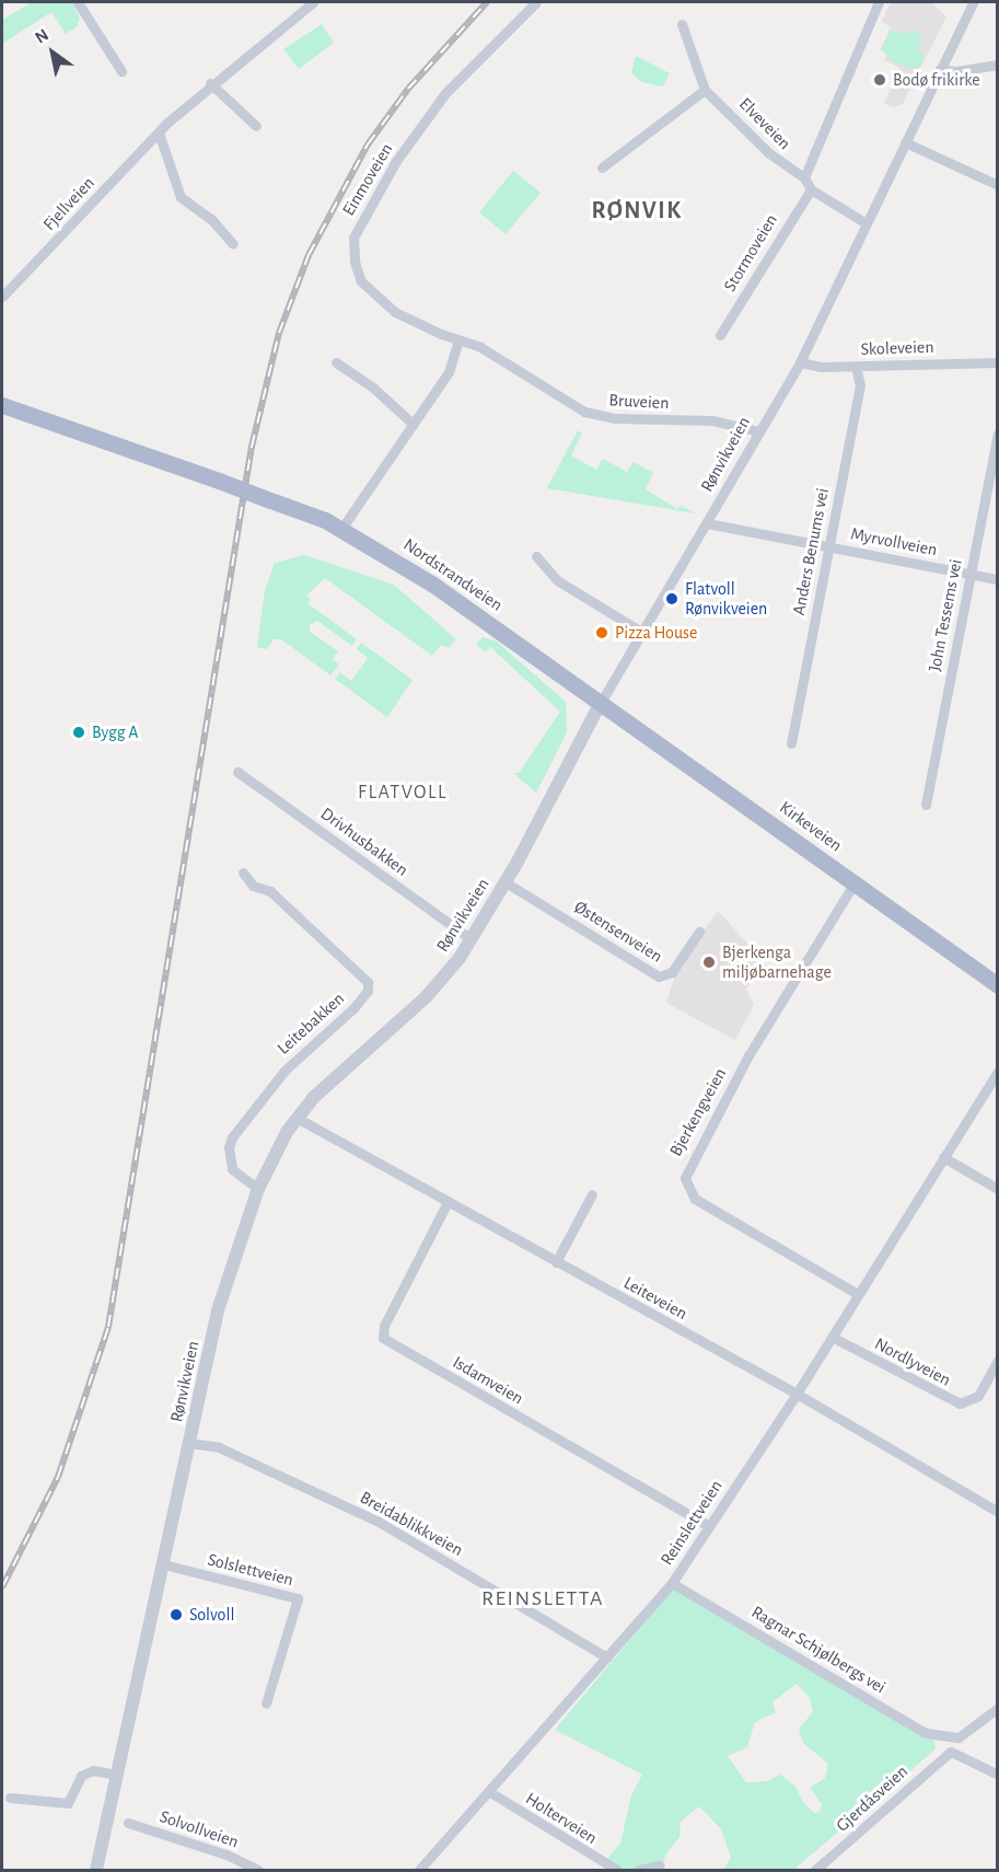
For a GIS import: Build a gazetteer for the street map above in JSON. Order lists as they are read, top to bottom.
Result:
{
  "streets": {
    "main road": ["Nordstrandveien", "Kirkeveien"],
    "street": [
      "Elveveien",
      "Einmoveien",
      "Fjellveien",
      "Stormoveien",
      "Skoleveien",
      "Bruveien",
      "Rønvikveien",
      "Myrvollveien",
      "Anders Benums vei",
      "John Tessems vei",
      "Drivhusbakken",
      "Østensenveien",
      "Leitebakken",
      "Bjerkengveien",
      "Leiteveien",
      "Nordlyveien",
      "Isdamveien",
      "Reinslettveien",
      "Breidablikkveien",
      "Solslettveien",
      "Ragnar Schjølbergs vei",
      "Gjerdåsveien",
      "Holterveien",
      "Solvollveien"
    ]
  },
  "crossings": [
    ["Einmoveien", "Bruveien"],
    ["Skoleveien", "Rønvikveien"],
    ["Skoleveien", "Anders Benums vei"],
    ["Bruveien", "Rønvikveien"],
    ["Rønvikveien", "Myrvollveien"],
    ["Rønvikveien", "Nordstrandveien"],
    ["Rønvikveien", "Kirkeveien"],
    ["Rønvikveien", "Drivhusbakken"],
    ["Rønvikveien", "Østensenveien"],
    ["Rønvikveien", "Leitebakken"],
    ["Rønvikveien", "Leiteveien"],
    ["Rønvikveien", "Breidablikkveien"],
    ["Rønvikveien", "Solslettveien"],
    ["Myrvollveien", "Anders Benums vei"],
    ["Myrvollveien", "John Tessems vei"],
    ["Nordstrandveien", "Kirkeveien"],
    ["Kirkeveien", "Bjerkengveien"],
    ["Bjerkengveien", "Reinslettveien"],
    ["Leiteveien", "Isdamveien"],
    ["Leiteveien", "Reinslettveien"],
    ["Nordlyveien", "Reinslettveien"],
    ["Isdamveien", "Reinslettveien"],
    ["Reinslettveien", "Breidablikkveien"],
    ["Reinslettveien", "Ragnar Schjølbergs vei"],
    ["Reinslettveien", "Holterveien"]
  ],
  "districts": ["RØNVIK", "FLATVOLL", "REINSLETTA"],
  "places": [
    "Bodø frikirke",
    "Flatvoll Rønvikveien",
    "Pizza House",
    "Bygg A",
    "Bjerkenga miljøbarnehage",
    "Solvoll"
  ],
  "north": "top left"
}
